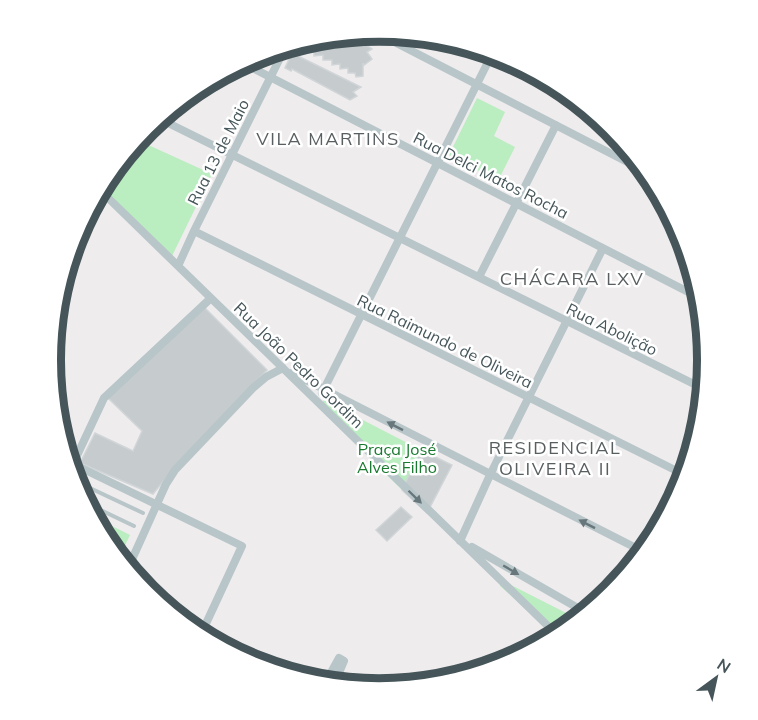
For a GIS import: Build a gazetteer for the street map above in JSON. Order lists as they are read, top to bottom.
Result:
{
  "streets": {
    "street": [
      "Rua 13 de Maio",
      "Rua Delci Matos Rocha",
      "Rua Abolição",
      "Rua Raimundo de Oliveira",
      "Rua João Pedro Gordim"
    ]
  },
  "crossings": [
    ["Rua 13 de Maio", "Rua Delci Matos Rocha"],
    ["Rua 13 de Maio", "Rua Abolição"],
    ["Rua 13 de Maio", "Rua Raimundo de Oliveira"],
    ["Rua 13 de Maio", "Rua João Pedro Gordim"]
  ],
  "districts": ["VILA MARTINS", "CHÁCARA LXV", "RESIDENCIAL OLIVEIRA II"],
  "parks": ["Praça José Alves Filho"],
  "north": "top right"
}
